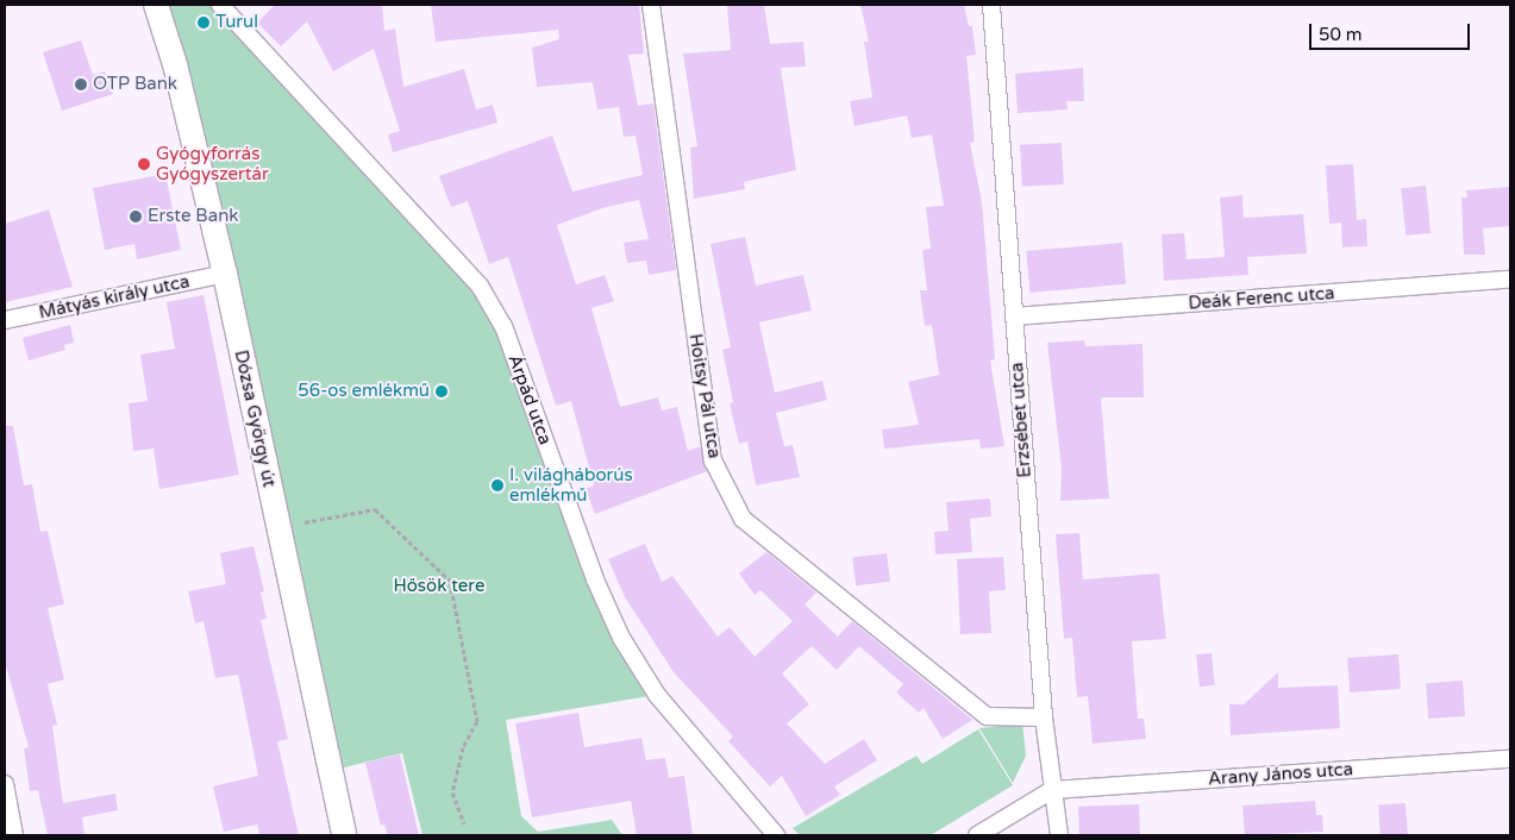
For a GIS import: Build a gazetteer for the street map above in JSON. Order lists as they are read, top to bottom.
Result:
{
  "streets": {
    "main road": ["Dózsa György út"],
    "street": [
      "Mátyás király utca",
      "Deák Ferenc utca",
      "Hoitsy Pál utca",
      "Árpád utca",
      "Erzsébet utca",
      "Arany János utca"
    ]
  },
  "crossings": [
    ["Mátyás király utca", "Dózsa György út"],
    ["Deák Ferenc utca", "Erzsébet utca"],
    ["Hoitsy Pál utca", "Erzsébet utca"],
    ["Erzsébet utca", "Arany János utca"]
  ],
  "parks": ["Hősök tere"],
  "places": [
    "Turul",
    "OTP Bank",
    "Gyógyforrás Gyógyszertár",
    "Erste Bank",
    "56-os emlékmű",
    "I. világháborús emlékmű"
  ],
  "scale_bar": "50 m"
}
